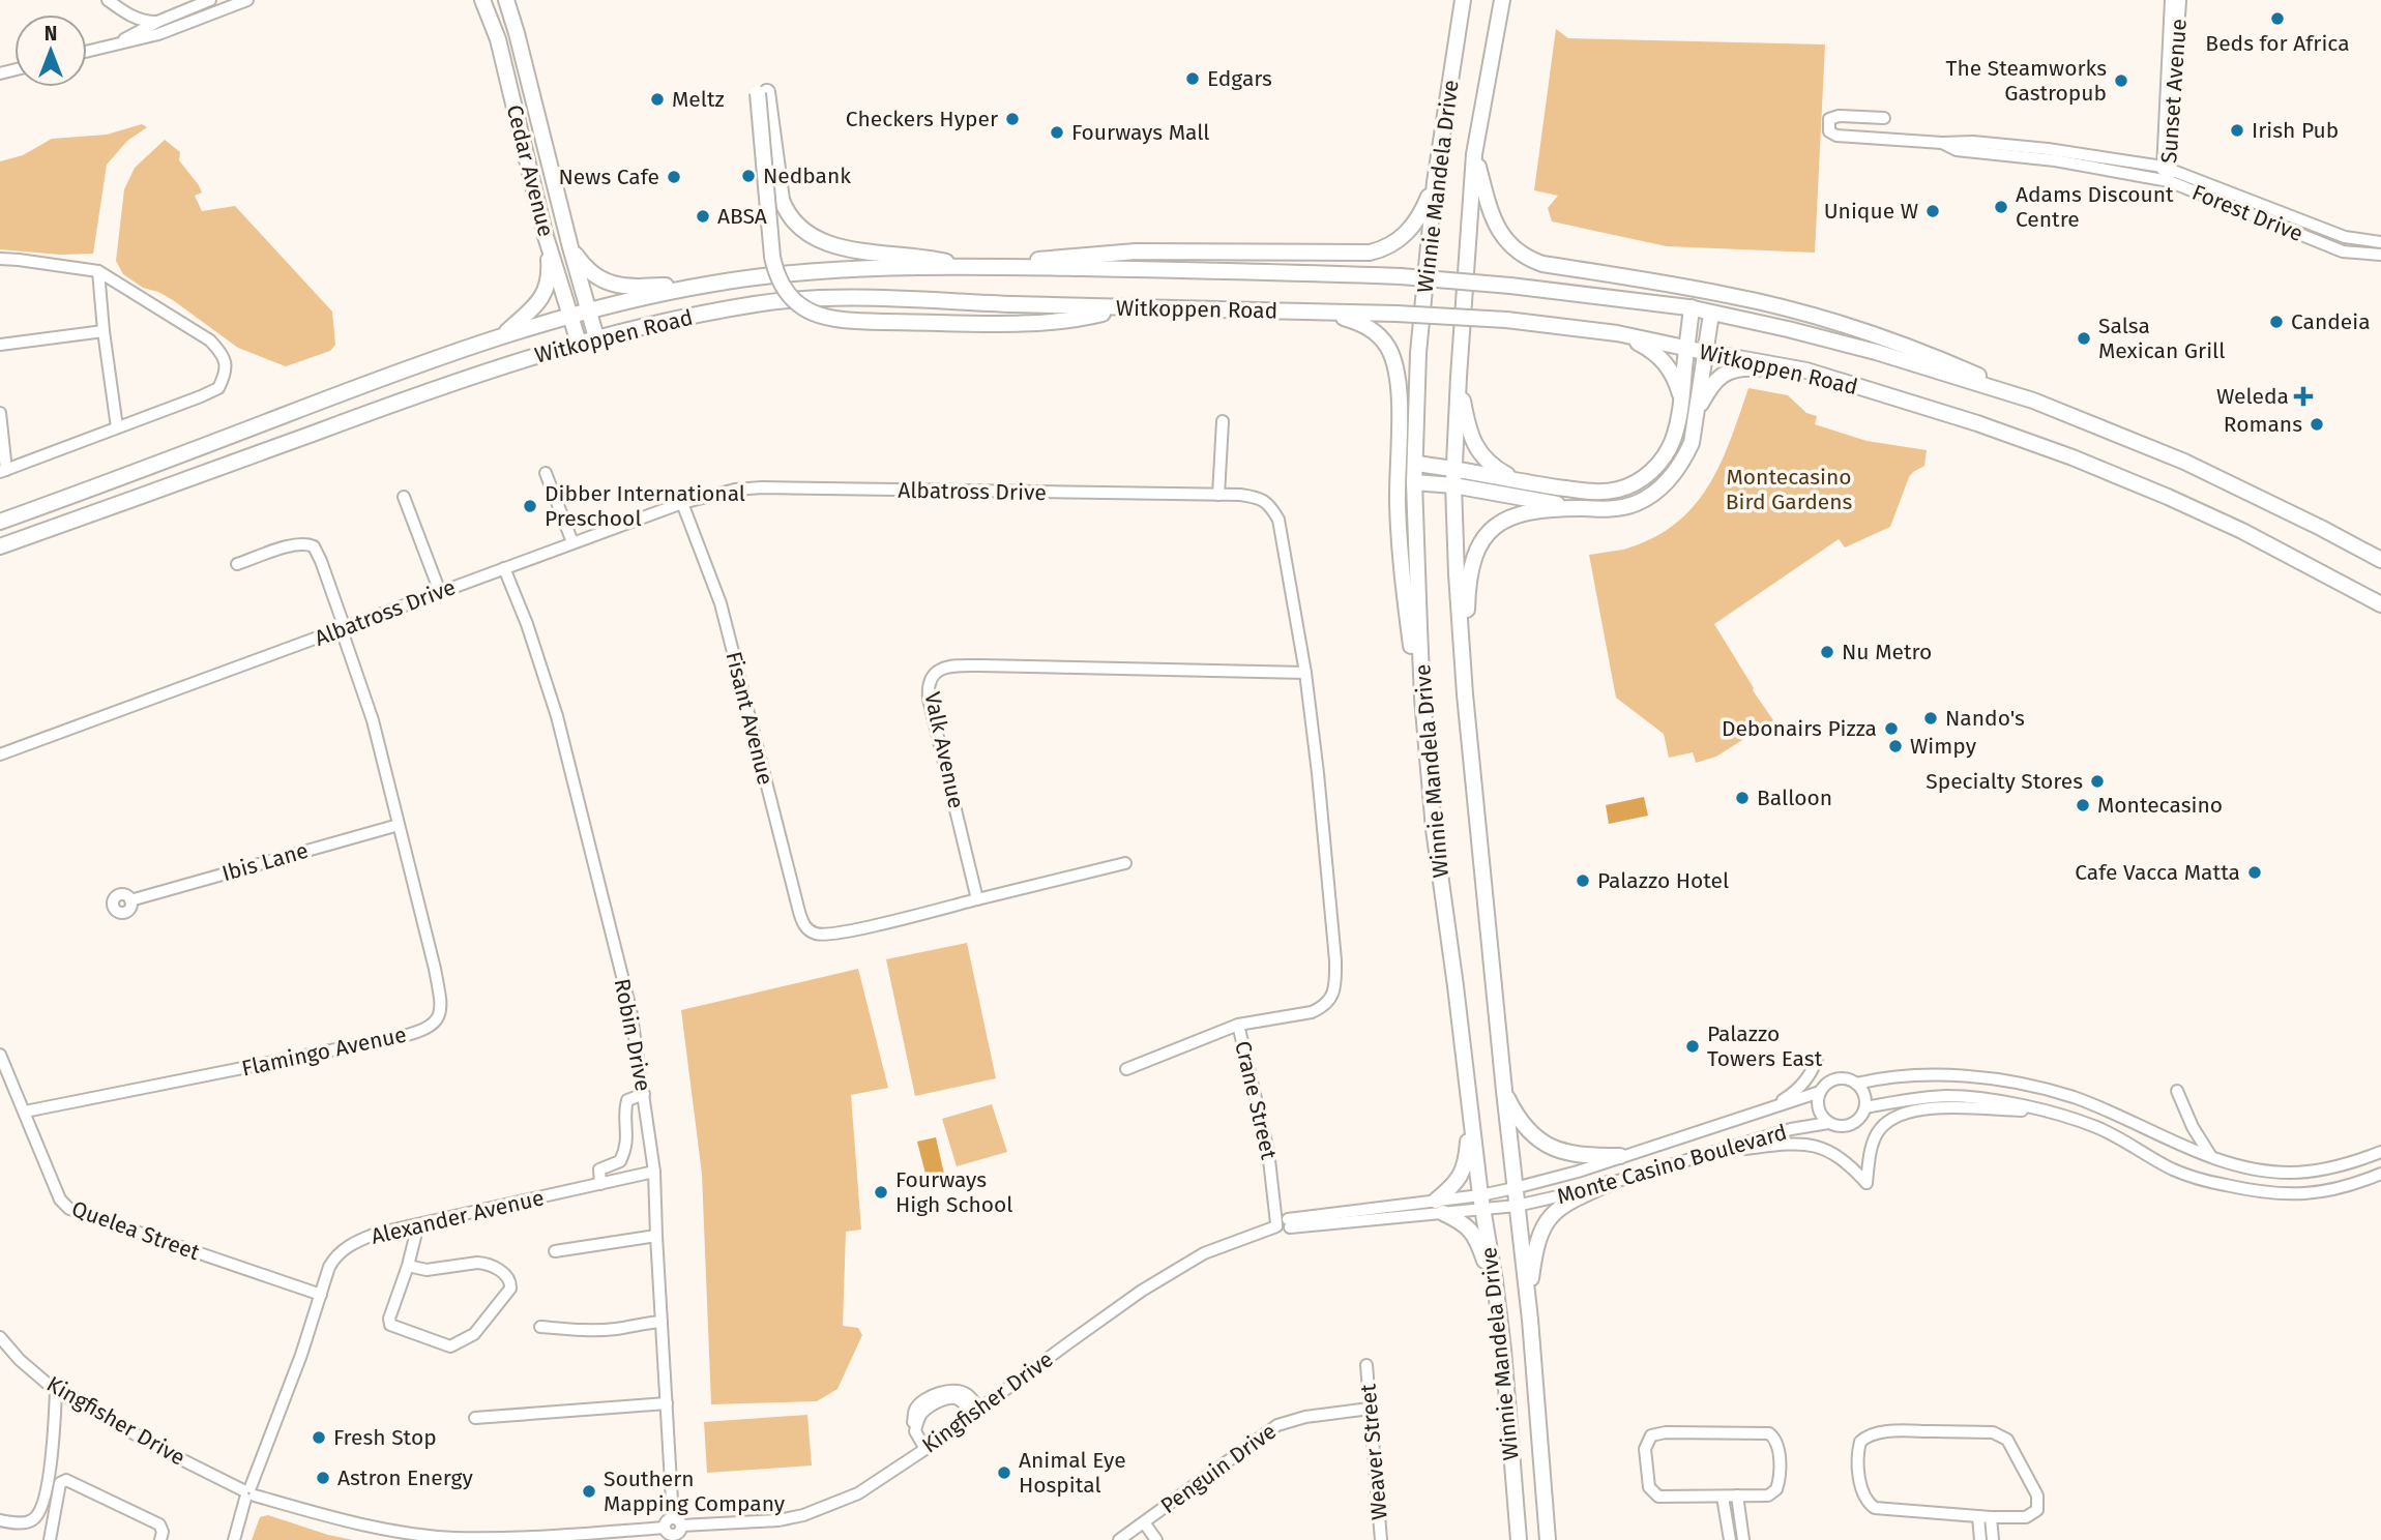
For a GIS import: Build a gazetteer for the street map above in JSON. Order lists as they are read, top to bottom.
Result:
{
  "streets": {
    "main road": ["Cedar Avenue", "Winnie Mandela Drive", "Witkoppen Road"],
    "street": [
      "Sunset Avenue",
      "Forest Drive",
      "Albatross Drive",
      "Fisant Avenue",
      "Valk Avenue",
      "Ibis Lane",
      "Robin Drive",
      "Flamingo Avenue",
      "Crane Street",
      "Monte Casino Boulevard",
      "Alexander Avenue",
      "Quelea Street",
      "Kingfisher Drive",
      "Weaver Street",
      "Penguin Drive"
    ]
  },
  "crossings": [
    ["Sunset Avenue", "Forest Drive"],
    ["Cedar Avenue", "Witkoppen Road"],
    ["Winnie Mandela Drive", "Monte Casino Boulevard"],
    ["Winnie Mandela Drive", "Kingfisher Drive"],
    ["Albatross Drive", "Fisant Avenue"],
    ["Albatross Drive", "Valk Avenue"],
    ["Albatross Drive", "Robin Drive"],
    ["Albatross Drive", "Flamingo Avenue"],
    ["Albatross Drive", "Crane Street"],
    ["Fisant Avenue", "Valk Avenue"],
    ["Ibis Lane", "Flamingo Avenue"],
    ["Robin Drive", "Alexander Avenue"],
    ["Robin Drive", "Kingfisher Drive"],
    ["Flamingo Avenue", "Quelea Street"],
    ["Crane Street", "Kingfisher Drive"],
    ["Monte Casino Boulevard", "Kingfisher Drive"],
    ["Alexander Avenue", "Quelea Street"],
    ["Alexander Avenue", "Kingfisher Drive"],
    ["Weaver Street", "Penguin Drive"]
  ],
  "parks": ["Montecasino Bird Gardens"],
  "places": {
    "other": [
      "Beds for Africa",
      "Edgars",
      "The Steamworks Gastropub",
      "Meltz",
      "Checkers Hyper",
      "Irish Pub",
      "Fourways Mall",
      "Nedbank",
      "News Cafe",
      "Adams Discount Centre",
      "Unique W",
      "ABSA",
      "Candeia",
      "Salsa Mexican Grill",
      "Romans",
      "Dibber International Preschool",
      "Nu Metro",
      "Nando's",
      "Debonairs Pizza",
      "Wimpy",
      "Specialty Stores",
      "Balloon",
      "Montecasino",
      "Cafe Vacca Matta",
      "Palazzo Hotel",
      "Palazzo Towers East",
      "Fourways High School",
      "Fresh Stop",
      "Animal Eye Hospital",
      "Astron Energy",
      "Southern Mapping Company"
    ],
    "health": ["Weleda"]
  },
  "north": "top"
}
